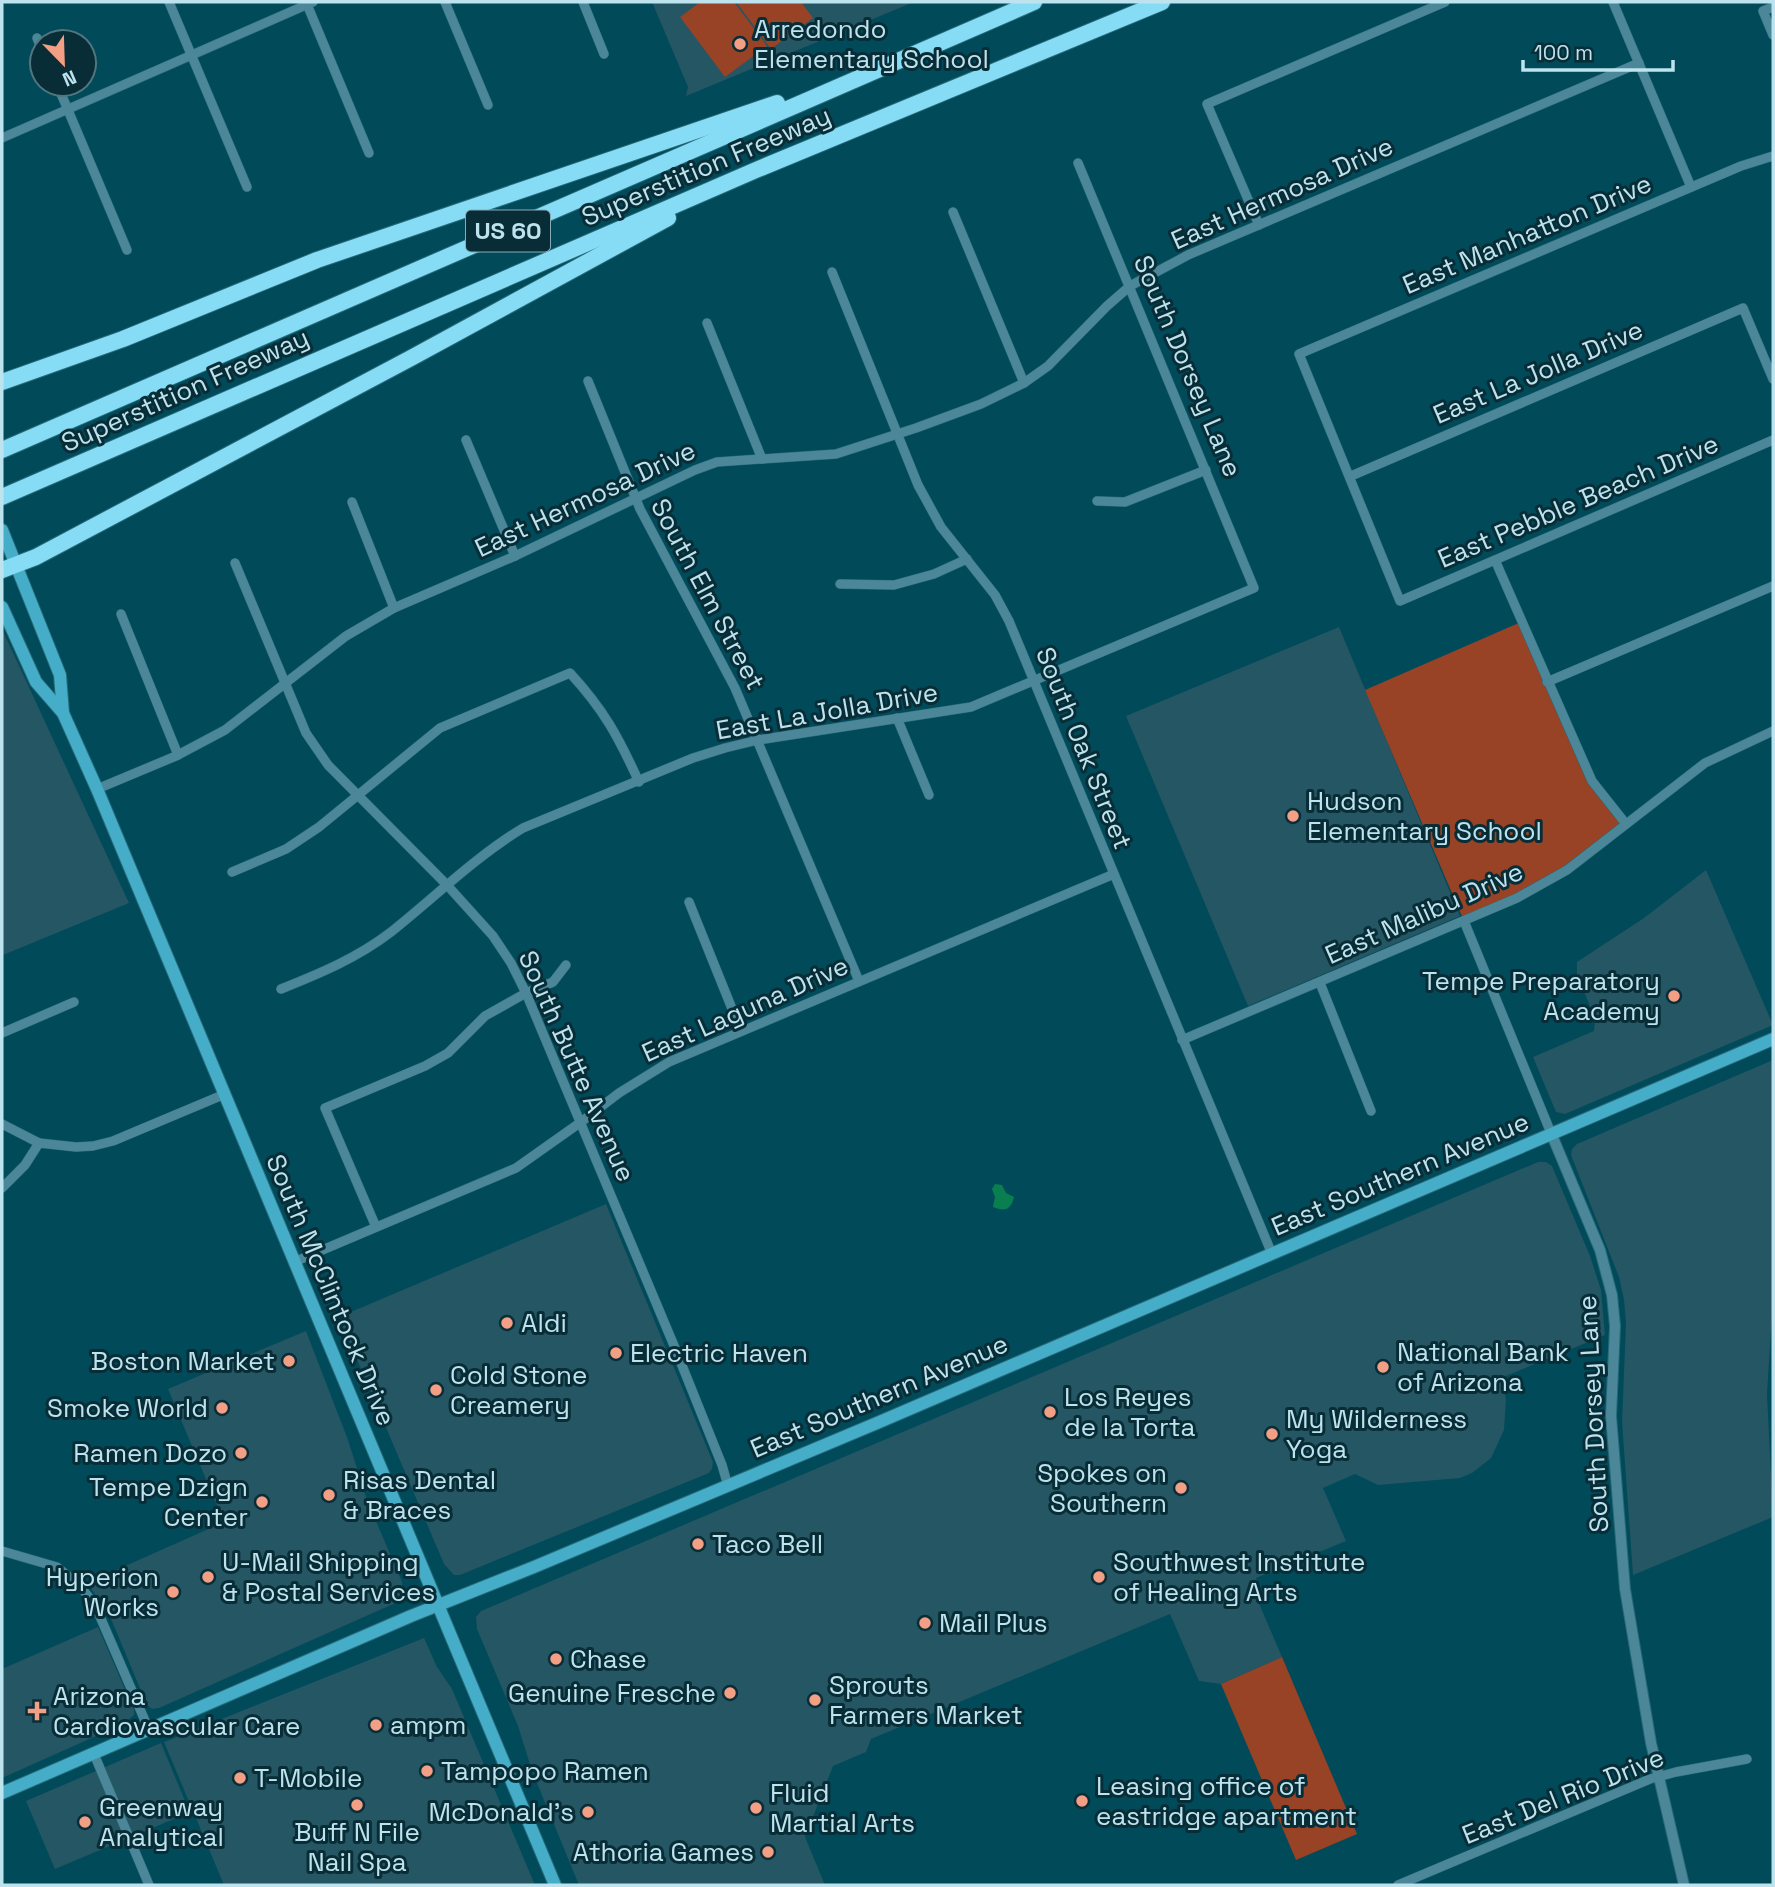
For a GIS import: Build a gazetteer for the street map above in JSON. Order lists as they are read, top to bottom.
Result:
{
  "streets": {
    "highway": ["Superstition Freeway", "US 60"],
    "main road": ["East Southern Avenue", "South McClintock Drive"],
    "street": [
      "East Hermosa Drive",
      "East Manhatton Drive",
      "South Dorsey Lane",
      "East La Jolla Drive",
      "East Pebble Beach Drive",
      "South Elm Street",
      "South Oak Street",
      "East Malibu Drive",
      "East Laguna Drive",
      "South Butte Avenue",
      "East Del Rio Drive"
    ]
  },
  "crossings": [
    ["East Hermosa Drive", "South Dorsey Lane"],
    ["East Hermosa Drive", "South Elm Street"],
    ["East Hermosa Drive", "South Oak Street"],
    ["East Hermosa Drive", "South Butte Avenue"],
    ["East Hermosa Drive", "South McClintock Drive"],
    ["East Manhatton Drive", "East La Jolla Drive"],
    ["East Manhatton Drive", "East Pebble Beach Drive"],
    ["South Dorsey Lane", "East La Jolla Drive"],
    ["South Dorsey Lane", "East Malibu Drive"],
    ["South Dorsey Lane", "East Southern Avenue"],
    ["South Dorsey Lane", "East Del Rio Drive"],
    ["East La Jolla Drive", "East Pebble Beach Drive"],
    ["East La Jolla Drive", "South Elm Street"],
    ["East La Jolla Drive", "South Oak Street"],
    ["East La Jolla Drive", "South Butte Avenue"],
    ["South Elm Street", "East Laguna Drive"],
    ["South Oak Street", "East Malibu Drive"],
    ["South Oak Street", "East Laguna Drive"],
    ["South Oak Street", "East Southern Avenue"],
    ["East Laguna Drive", "South Butte Avenue"],
    ["East Laguna Drive", "South McClintock Drive"],
    ["South Butte Avenue", "East Southern Avenue"],
    ["East Southern Avenue", "South McClintock Drive"]
  ],
  "places": {
    "other": [
      "Arredondo Elementary School",
      "Hudson Elementary School",
      "Tempe Preparatory Academy",
      "Aldi",
      "Electric Haven",
      "Boston Market",
      "National Bank of Arizona",
      "Cold Stone Creamery",
      "Smoke World",
      "Los Reyes de la Torta",
      "My Wilderness Yoga",
      "Ramen Dozo",
      "Spokes on Southern",
      "Risas Dental & Braces",
      "Tempe Dzign Center",
      "Taco Bell",
      "U-Mail Shipping & Postal Services",
      "Southwest Institute of Healing Arts",
      "Hyperion Works",
      "Mail Plus",
      "Chase",
      "Genuine Fresche",
      "Sprouts Farmers Market",
      "ampm",
      "Tampopo Ramen",
      "T-Mobile",
      "Leasing office of eastridge apartment",
      "Buff N File Nail Spa",
      "Fluid Martial Arts",
      "McDonald's",
      "Greenway Analytical",
      "Athoria Games"
    ],
    "health": ["Arizona Cardiovascular Care"]
  },
  "scale_bar": "100 m",
  "north": "bottom right"
}
